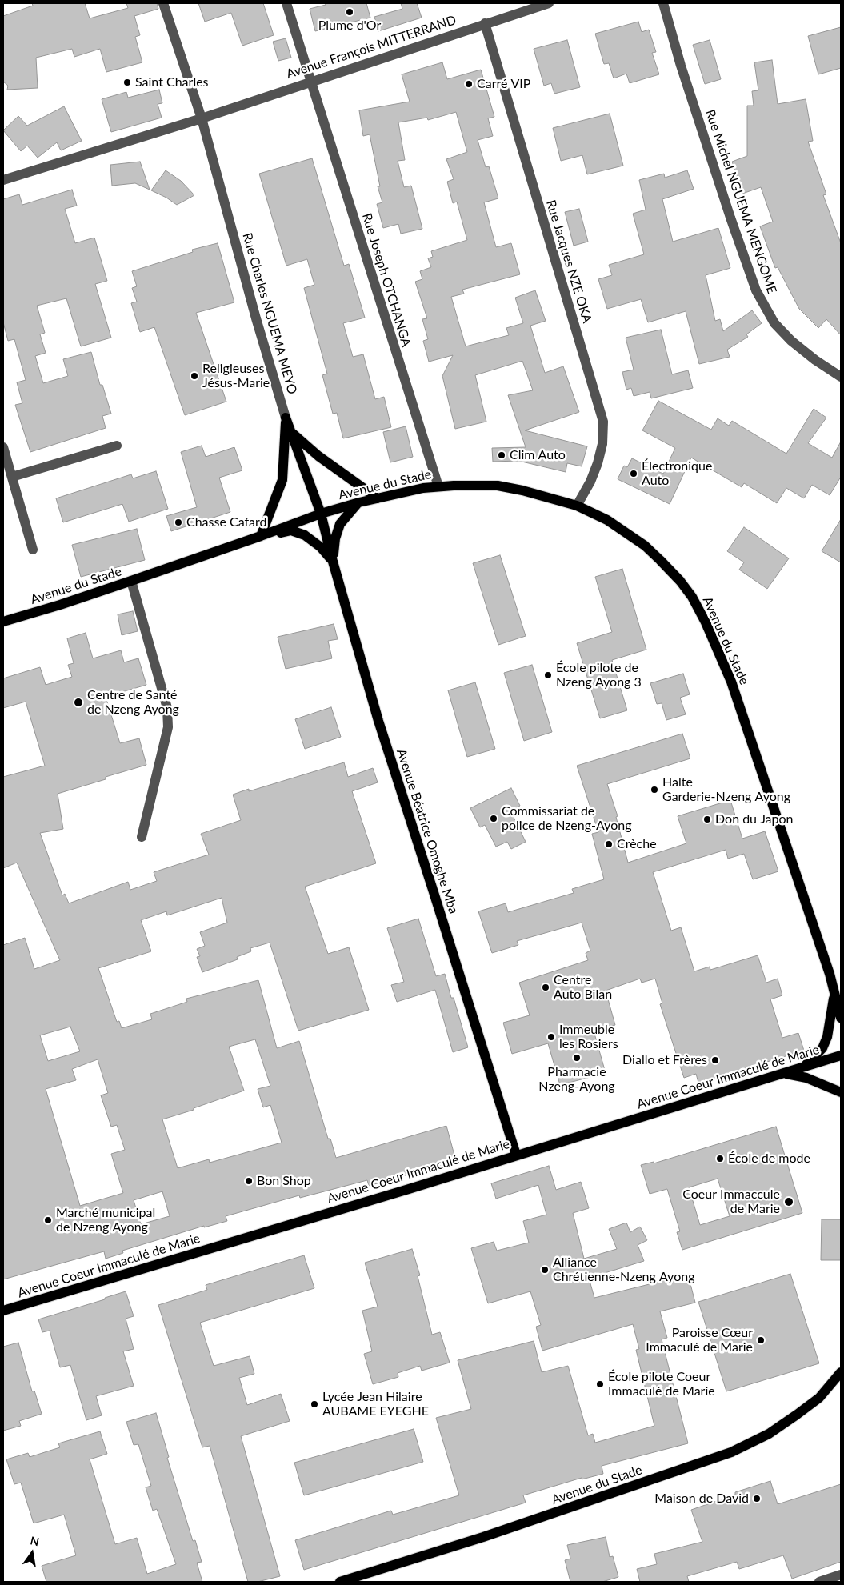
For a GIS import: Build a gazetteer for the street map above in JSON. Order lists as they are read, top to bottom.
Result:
{
  "streets": {
    "main road": [
      "Rue Charles NGUEMA MEYO",
      "Avenue du Stade",
      "Avenue Béatrice Omoghe Mba",
      "Avenue Coeur Immaculé de Marie"
    ],
    "street": [
      "Avenue François MITTERRAND",
      "Rue Michel NGUEMA MENGOME",
      "Rue Jacques NZE OKA",
      "Rue Joseph OTCHANGA"
    ]
  },
  "crossings": [
    ["Avenue François MITTERRAND", "Rue Jacques NZE OKA"],
    ["Avenue François MITTERRAND", "Rue Joseph OTCHANGA"],
    ["Avenue François MITTERRAND", "Rue Charles NGUEMA MEYO"],
    ["Rue Jacques NZE OKA", "Avenue du Stade"],
    ["Rue Joseph OTCHANGA", "Avenue du Stade"],
    ["Rue Charles NGUEMA MEYO", "Avenue du Stade"],
    ["Rue Charles NGUEMA MEYO", "Avenue Béatrice Omoghe Mba"],
    ["Avenue du Stade", "Avenue Béatrice Omoghe Mba"],
    ["Avenue Béatrice Omoghe Mba", "Avenue Coeur Immaculé de Marie"]
  ],
  "places": [
    "Plume d'Or",
    "Saint Charles",
    "Carré VIP",
    "Religieuses Jésus-Marie",
    "Clim Auto",
    "Électronique Auto",
    "Chasse Cafard",
    "École pilote de Nzeng Ayong 3",
    "Centre de Santé de Nzeng Ayong",
    "Halte Garderie-Nzeng Ayong",
    "Commissariat de police de Nzeng-Ayong",
    "Don du Japon",
    "Crèche",
    "Centre Auto Bilan",
    "Immeuble les Rosiers",
    "Pharmacie Nzeng-Ayong",
    "Diallo et Frères",
    "École de mode",
    "Bon Shop",
    "Coeur Immaccule de Marie",
    "Marché municipal de Nzeng Ayong",
    "Alliance Chrétienne-Nzeng Ayong",
    "Paroisse Cœur Immaculé de Marie",
    "École pilote Coeur Immaculé de Marie",
    "Lycée Jean Hilaire AUBAME EYEGHE",
    "Maison de David"
  ],
  "north": "top"
}
